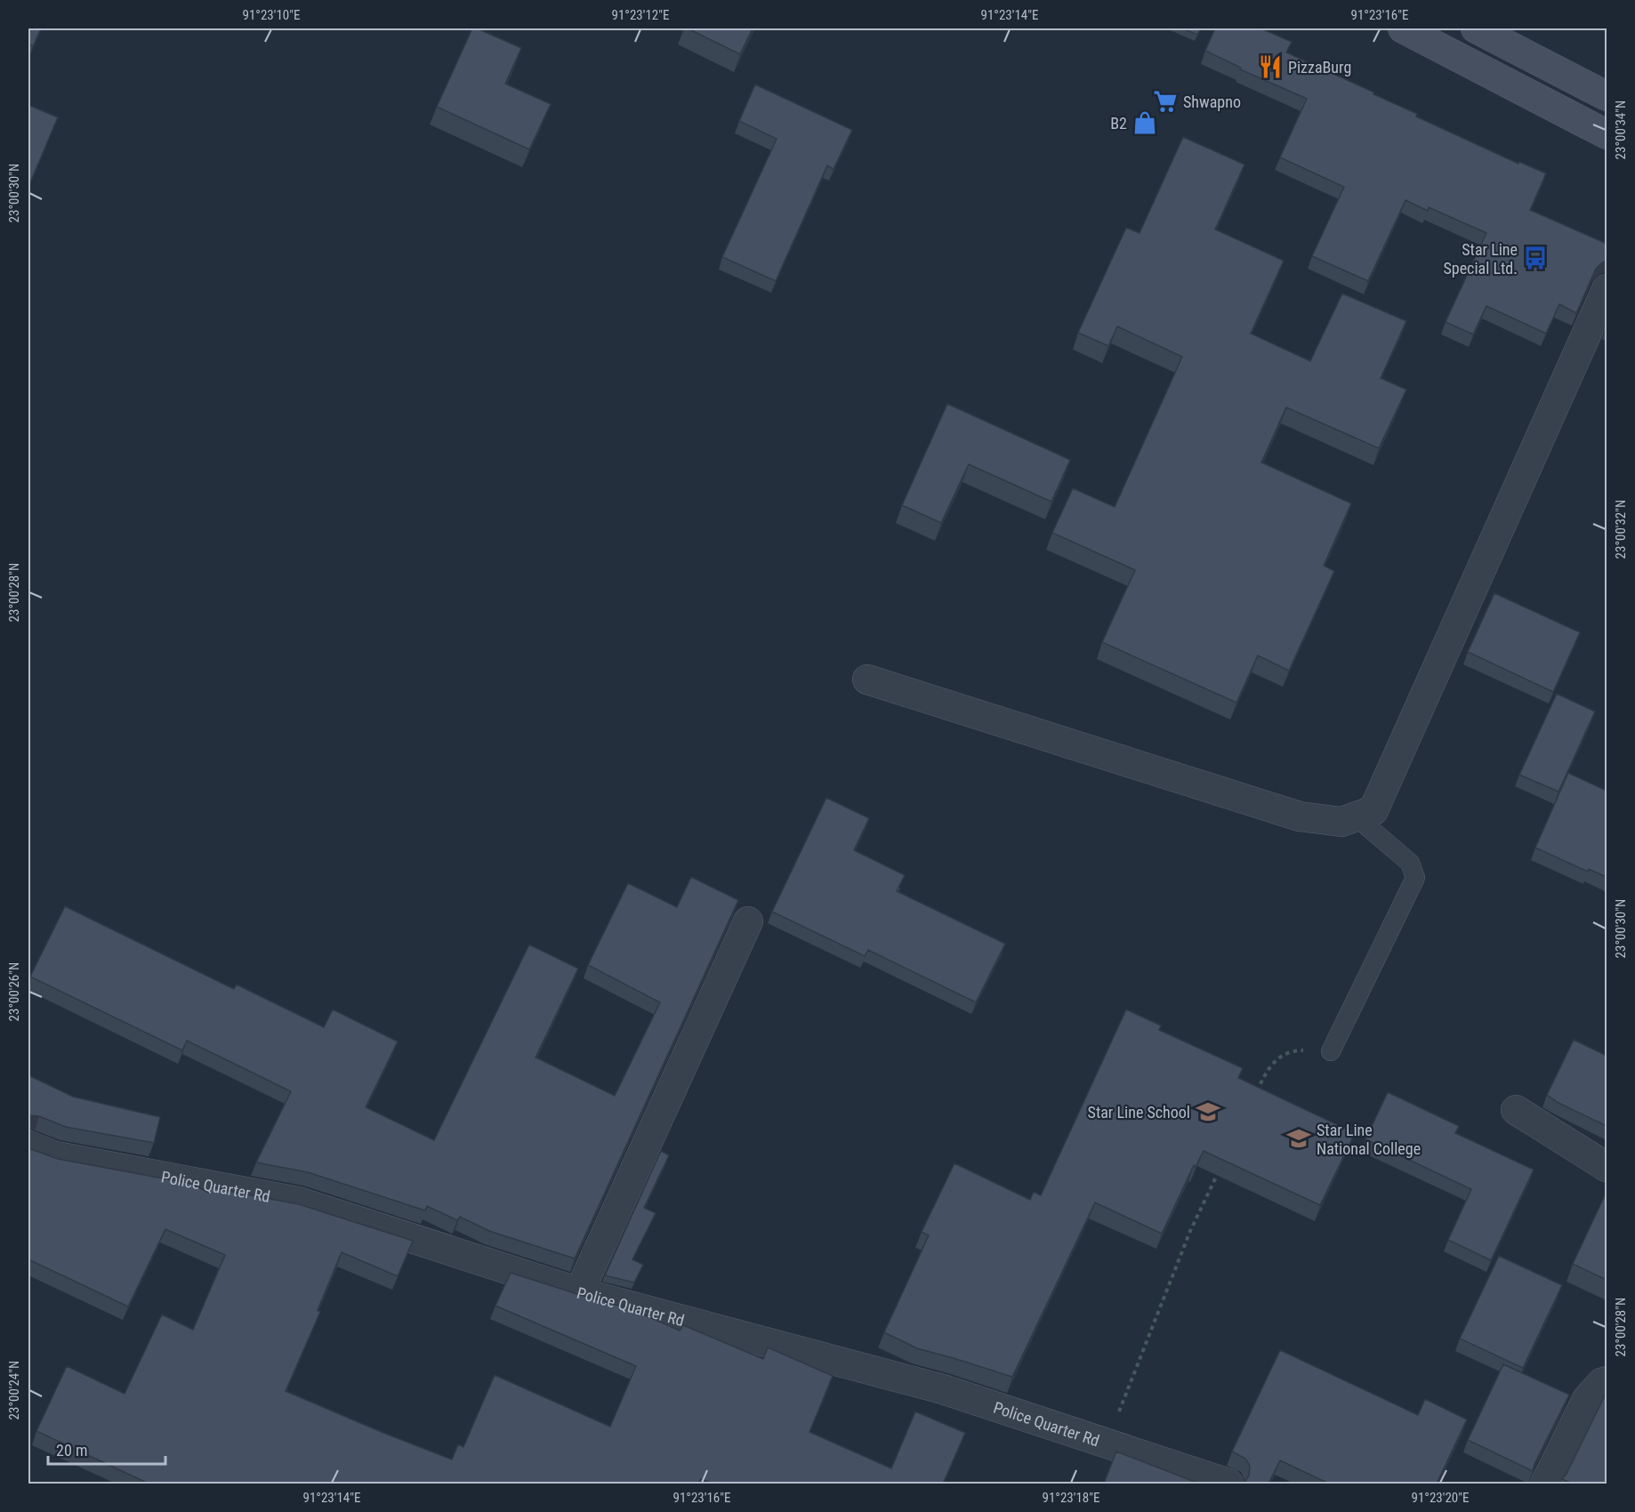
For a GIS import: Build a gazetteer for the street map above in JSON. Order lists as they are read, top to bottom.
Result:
{
  "streets": {
    "street": ["Police Quarter Rd"]
  },
  "places": {
    "restaurant": ["PizzaBurg"],
    "supermarket": ["Shwapno"],
    "shop": ["B2"],
    "bus stop": ["Star Line Special Ltd."],
    "school or university": ["Star Line School", "Star Line National College"]
  },
  "scale_bar": "20 m",
  "coordinates": [
    "91°23'10\"E",
    "91°23'12\"E",
    "91°23'14\"E",
    "91°23'16\"E",
    "23°00'34\"N",
    "23°00'30\"N",
    "23°00'32\"N",
    "23°00'28\"N",
    "23°00'26\"N",
    "23°00'24\"N",
    "91°23'18\"E",
    "91°23'20\"E"
  ]
}
